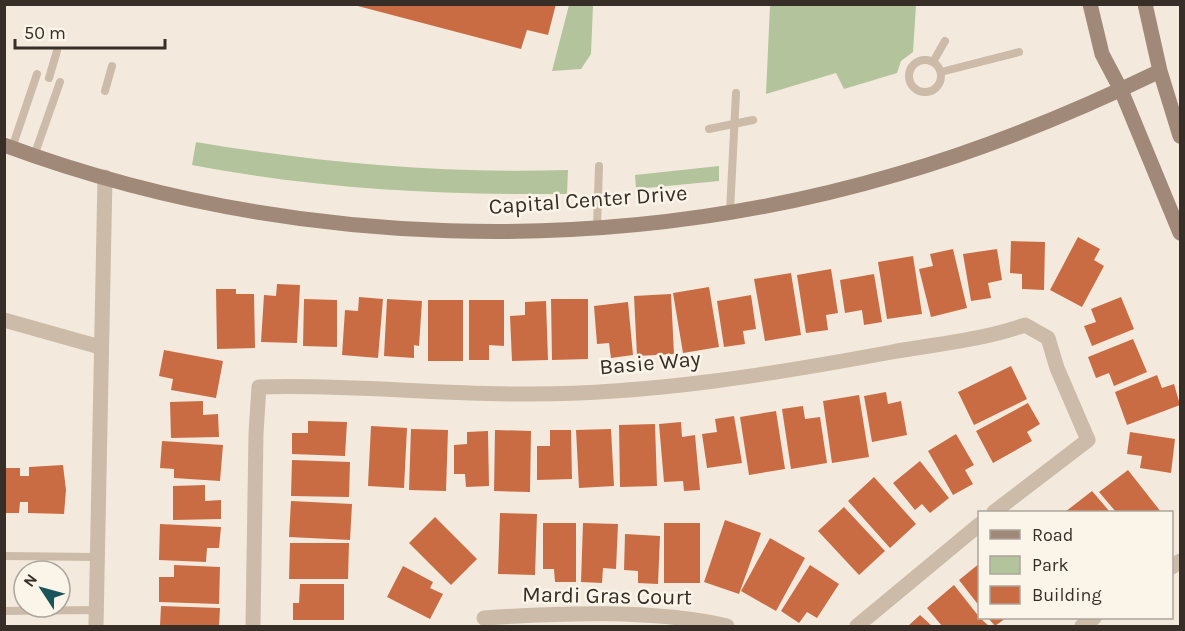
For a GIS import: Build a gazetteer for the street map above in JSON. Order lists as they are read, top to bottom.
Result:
{
  "streets": {
    "street": ["Capital Center Drive", "Basie Way", "Mardi Gras Court"]
  },
  "legend": ["Road", "Park", "Building"],
  "scale_bar": "50 m",
  "north": "top left"
}
